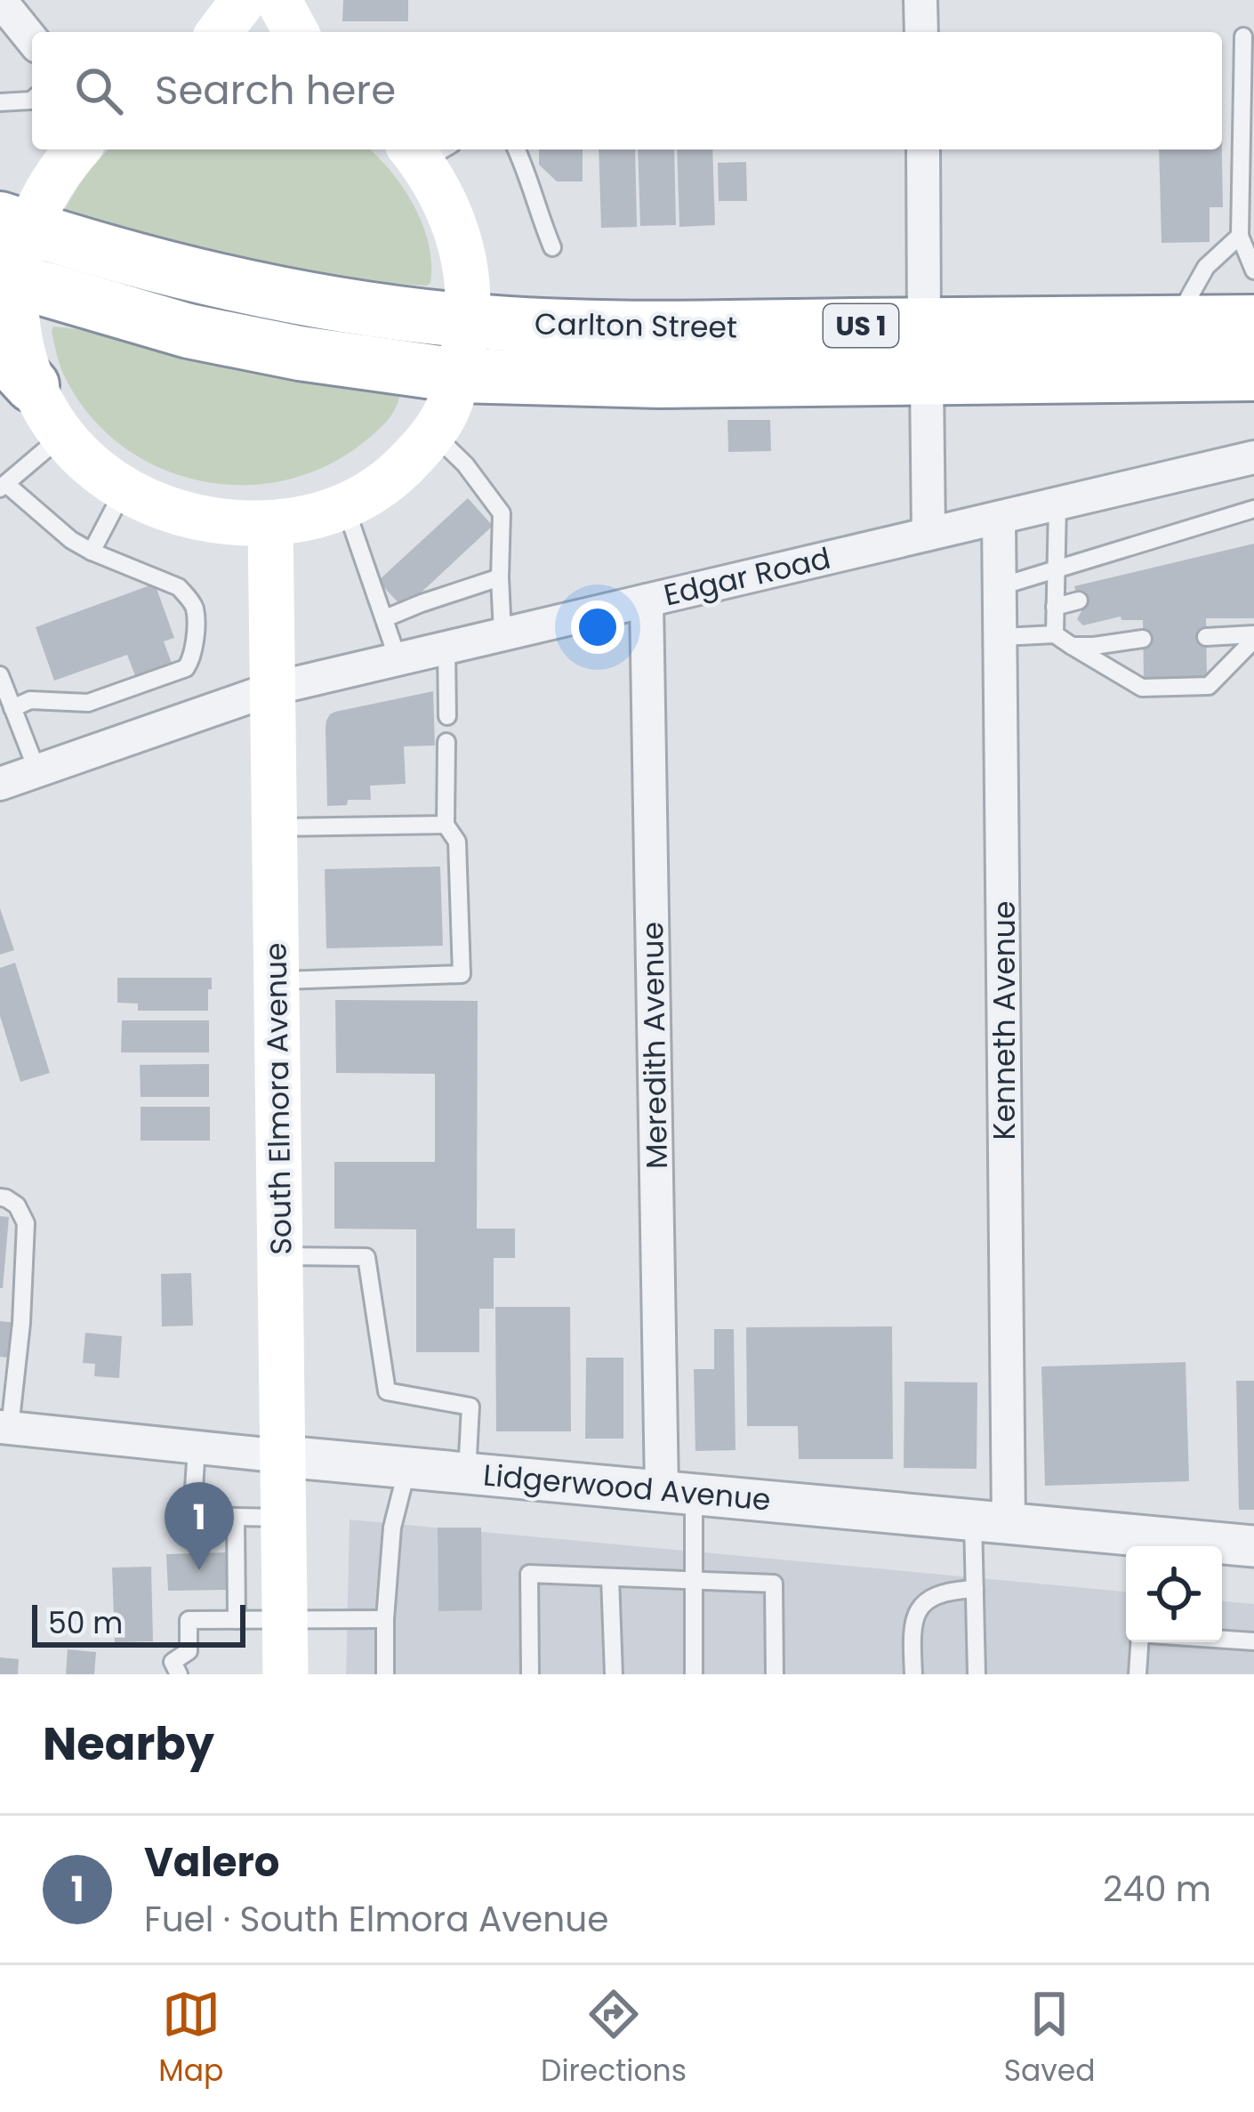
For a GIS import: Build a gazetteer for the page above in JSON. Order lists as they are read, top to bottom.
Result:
{
  "streets": {
    "highway": ["Carlton Street", "US 1"],
    "main road": ["South Elmora Avenue"],
    "street": [
      "Edgar Road",
      "Kenneth Avenue",
      "Meredith Avenue",
      "Lidgerwood Avenue"
    ]
  },
  "crossings": [
    ["Carlton Street", "US 1"],
    ["Edgar Road", "Kenneth Avenue"],
    ["Edgar Road", "Meredith Avenue"],
    ["Edgar Road", "South Elmora Avenue"],
    ["Kenneth Avenue", "Lidgerwood Avenue"],
    ["Meredith Avenue", "Lidgerwood Avenue"],
    ["South Elmora Avenue", "Lidgerwood Avenue"]
  ],
  "scale_bar": "50 m",
  "page": {
    "search": "Search here",
    "pins": "1",
    "scale": "50 m",
    "heading": "Nearby",
    "list": [
      {
        "mark": "1",
        "name": "Valero",
        "note": "Fuel · South Elmora Avenue",
        "value": "240 m"
      }
    ],
    "nav": ["Map", "Directions", "Saved"]
  }
}
